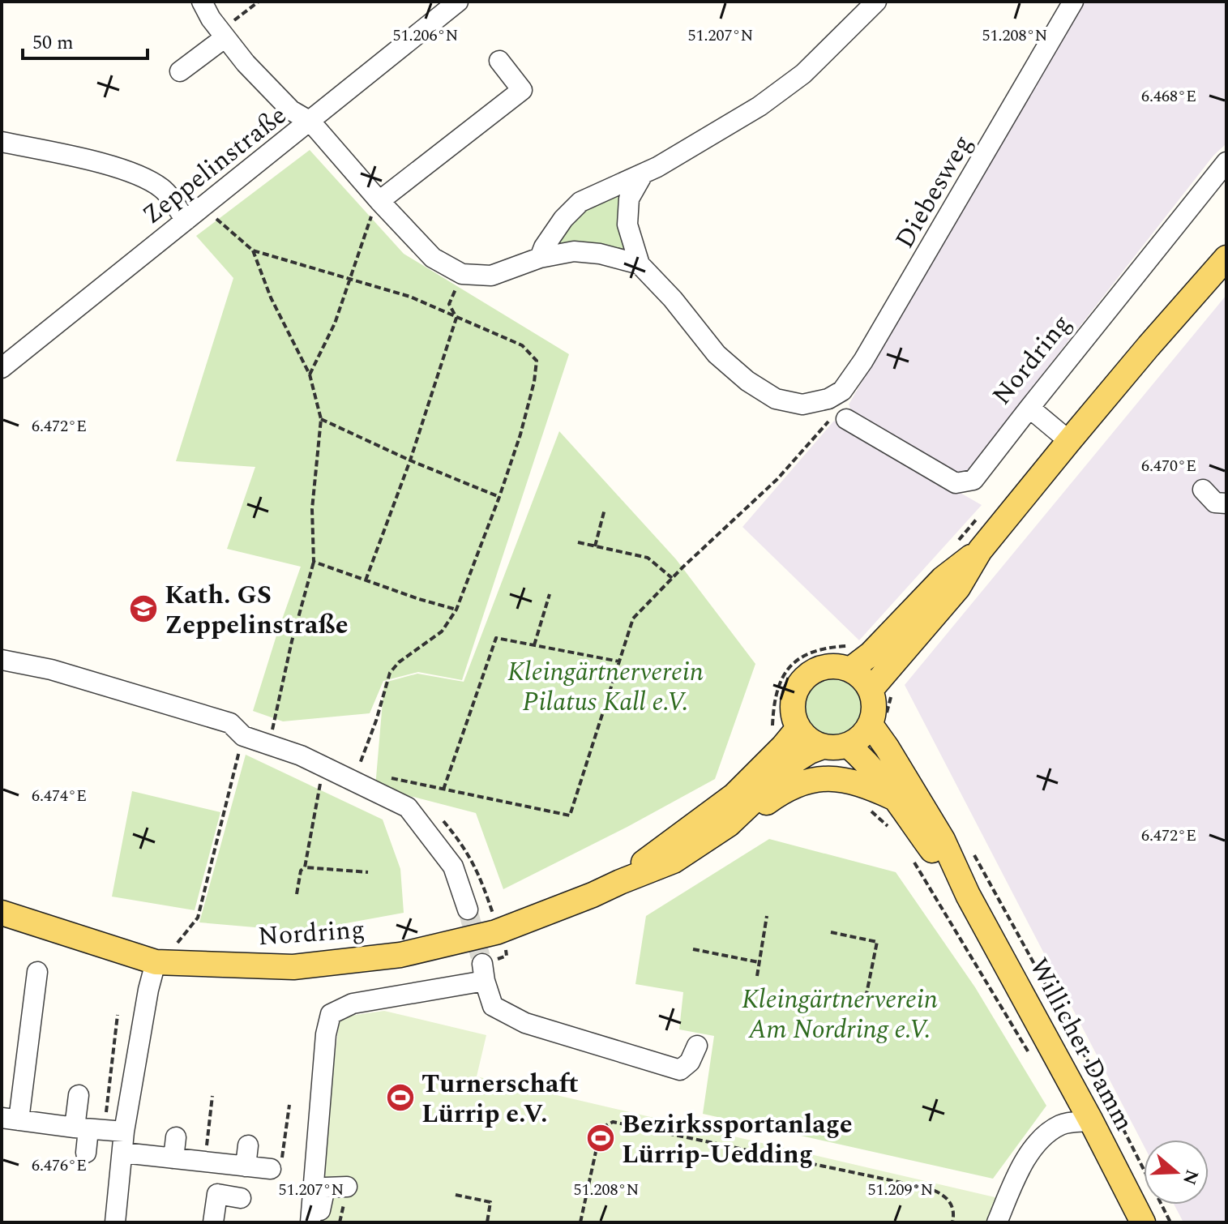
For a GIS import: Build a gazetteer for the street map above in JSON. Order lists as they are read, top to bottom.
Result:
{
  "streets": {
    "main road": ["Nordring", "Willicher Damm"],
    "street": ["Zeppelinstraße", "Diebesweg"]
  },
  "crossings": [
    ["Diebesweg", "Nordring"],
    ["Nordring", "Willicher Damm"]
  ],
  "parks": ["Kleingärtnerverein Pilatus Kall e.V.", "Kleingärtnerverein Am Nordring e.V."],
  "places": {
    "school or university": ["Kath. GS Zeppelinstraße"],
    "sports": ["Turnerschaft Lürrip e.V.", "Bezirkssportanlage Lürrip-Uedding"]
  },
  "scale_bar": "50 m",
  "north": "right",
  "coordinates": [
    "51.206°N",
    "51.207°N",
    "51.208°N",
    "6.468°E",
    "6.472°E",
    "6.470°E",
    "6.474°E",
    "6.476°E",
    "51.209°N"
  ]
}
